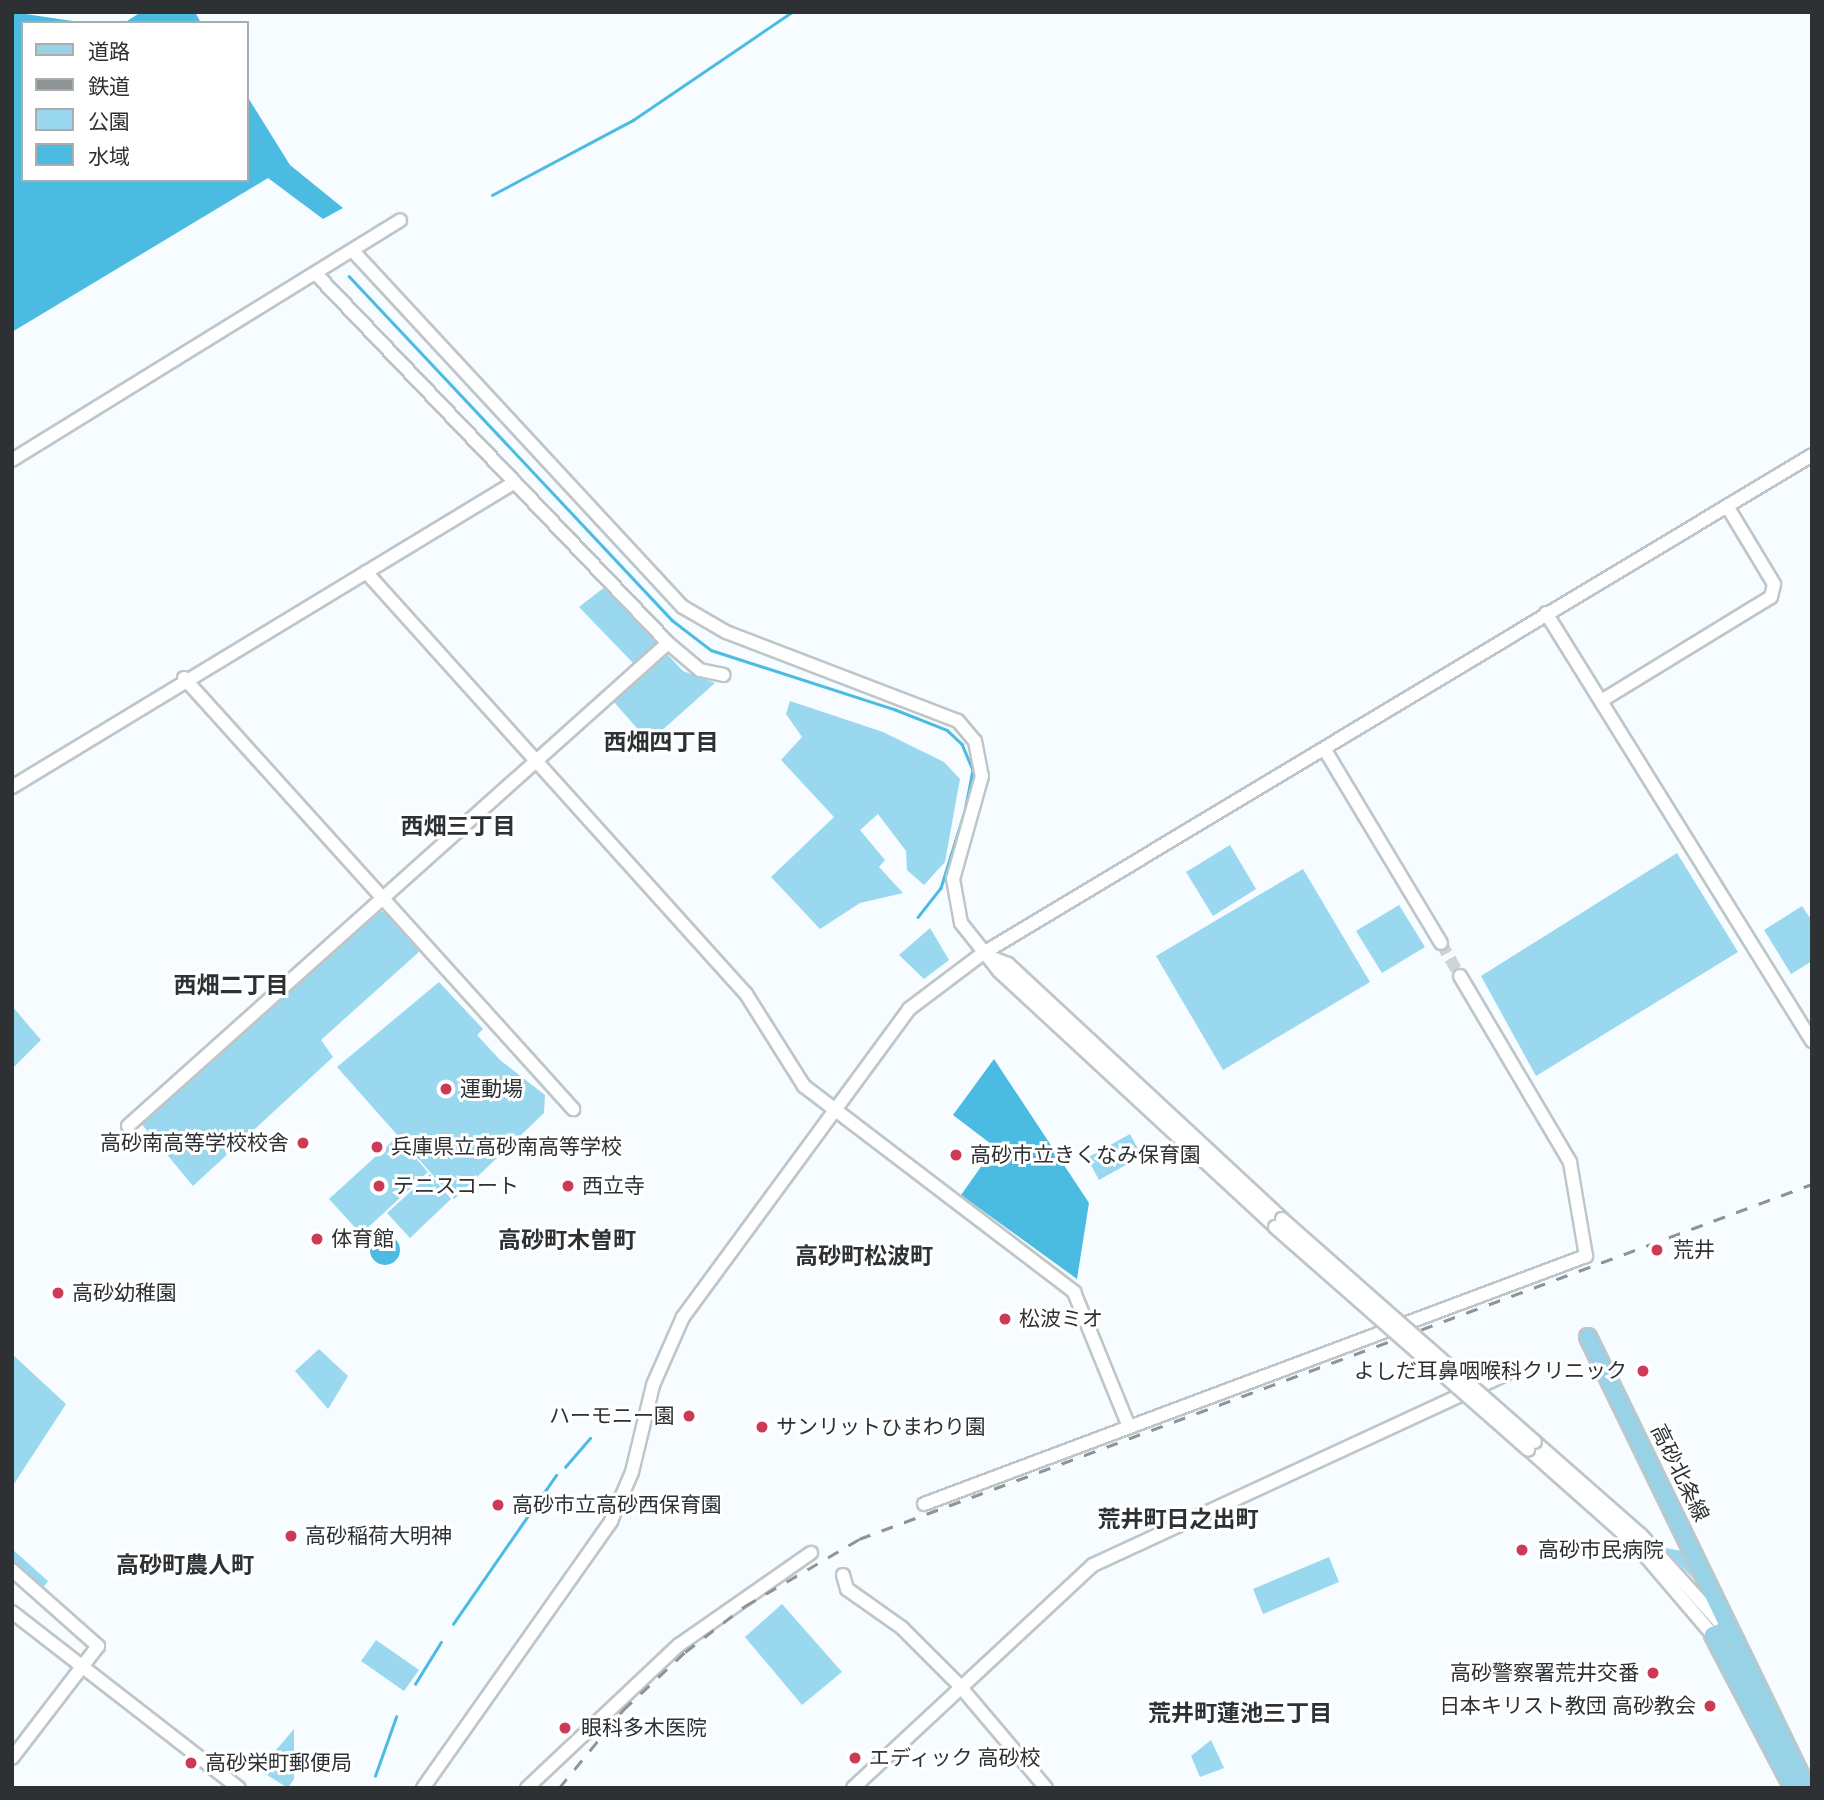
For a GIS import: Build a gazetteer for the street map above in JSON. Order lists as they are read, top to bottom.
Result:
{
  "streets": {
    "main road": ["高砂北条線"]
  },
  "districts": [
    "西畑四丁目",
    "西畑三丁目",
    "西畑二丁目",
    "高砂町木曽町",
    "高砂町松波町",
    "荒井町日之出町",
    "高砂町農人町",
    "荒井町蓮池三丁目"
  ],
  "places": [
    "運動場",
    "高砂南高等学校校舎",
    "兵庫県立高砂南高等学校",
    "高砂市立きくなみ保育園",
    "テニスコート",
    "西立寺",
    "体育館",
    "荒井",
    "高砂幼稚園",
    "松波ミオ",
    "よしだ耳鼻咽喉科クリニック",
    "ハーモニー園",
    "サンリットひまわり園",
    "高砂市立高砂西保育園",
    "高砂稲荷大明神",
    "高砂市民病院",
    "高砂警察署荒井交番",
    "日本キリスト教団 高砂教会",
    "眼科多木医院",
    "エディック 高砂校",
    "高砂栄町郵便局"
  ],
  "legend": [
    "道路",
    "鉄道",
    "公園",
    "水域"
  ]
}
